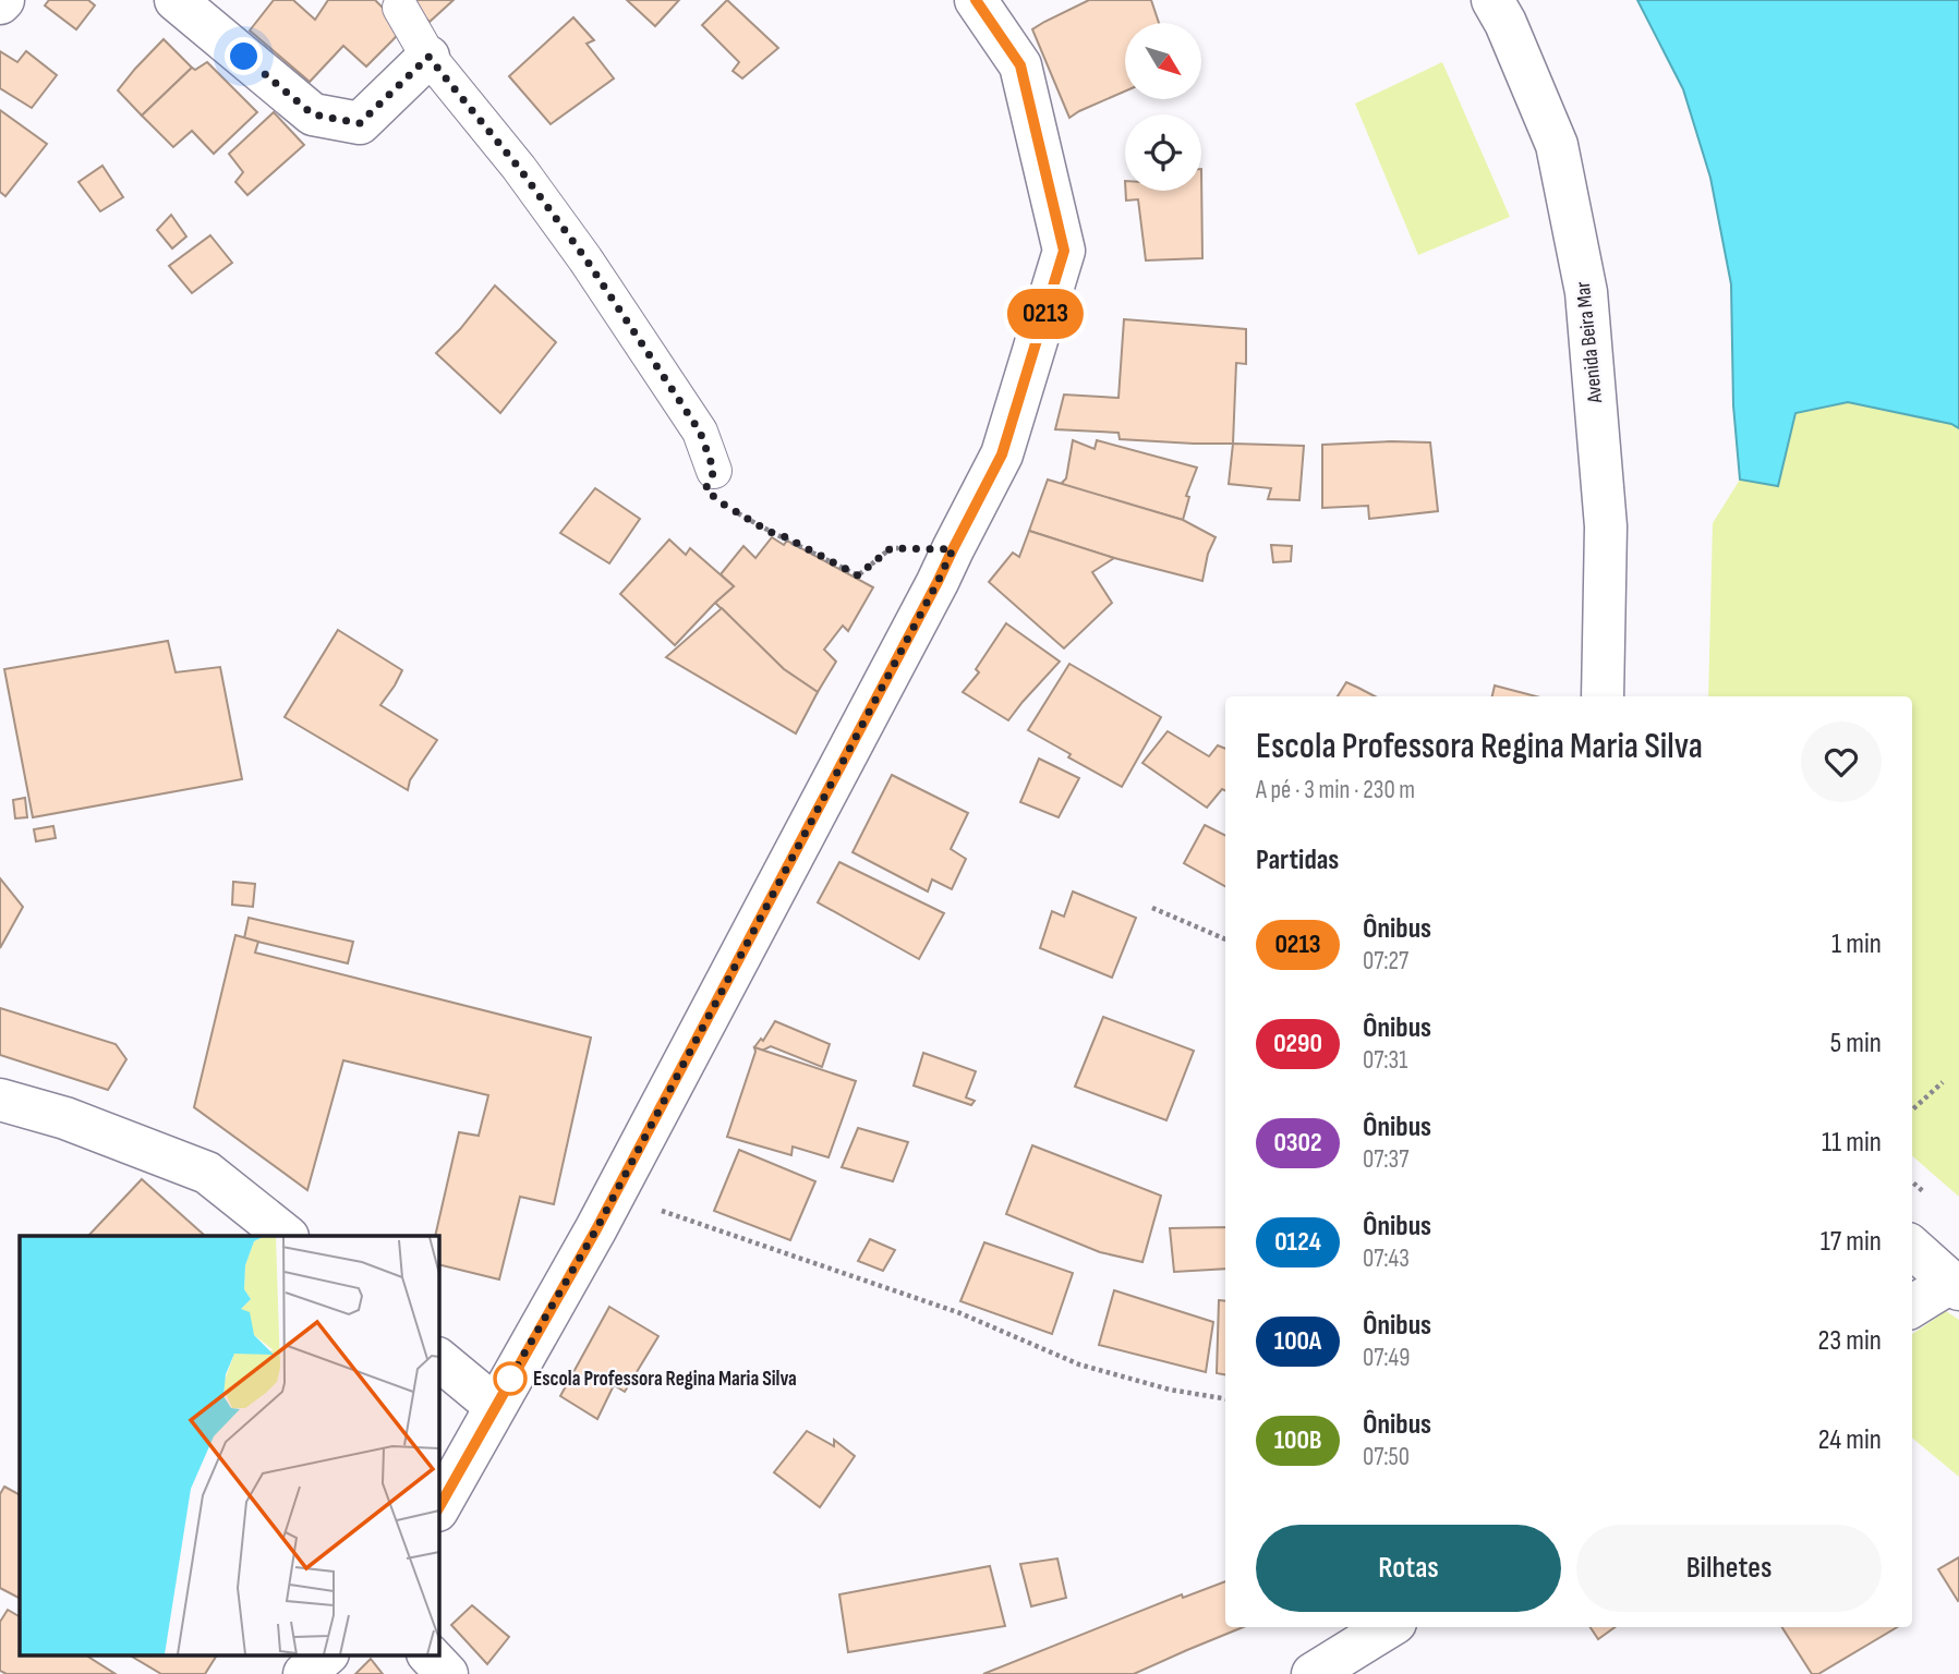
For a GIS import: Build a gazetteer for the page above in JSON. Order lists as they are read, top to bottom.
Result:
{
  "streets": {
    "street": ["Avenida Beira Mar"]
  },
  "places": ["Escola Professora Regina Maria Silva"],
  "lines": ["bus line 0213"],
  "north": "bottom right",
  "page": {
    "on_map": "0213",
    "heading": [
      ["Escola Professora Regina Maria Silva", "A pé · 3 min · 230 m"],
      "Partidas"
    ],
    "list": [
      {
        "mark": "0213",
        "name": "Ônibus",
        "note": "07:27",
        "value": "1 min"
      },
      {
        "mark": "0290",
        "name": "Ônibus",
        "note": "07:31",
        "value": "5 min"
      },
      {
        "mark": "0302",
        "name": "Ônibus",
        "note": "07:37",
        "value": "11 min"
      },
      {
        "mark": "0124",
        "name": "Ônibus",
        "note": "07:43",
        "value": "17 min"
      },
      {
        "mark": "100A",
        "name": "Ônibus",
        "note": "07:49",
        "value": "23 min"
      },
      {
        "mark": "100B",
        "name": "Ônibus",
        "note": "07:50",
        "value": "24 min"
      }
    ],
    "buttons": ["Rotas", "Bilhetes"]
  }
}
